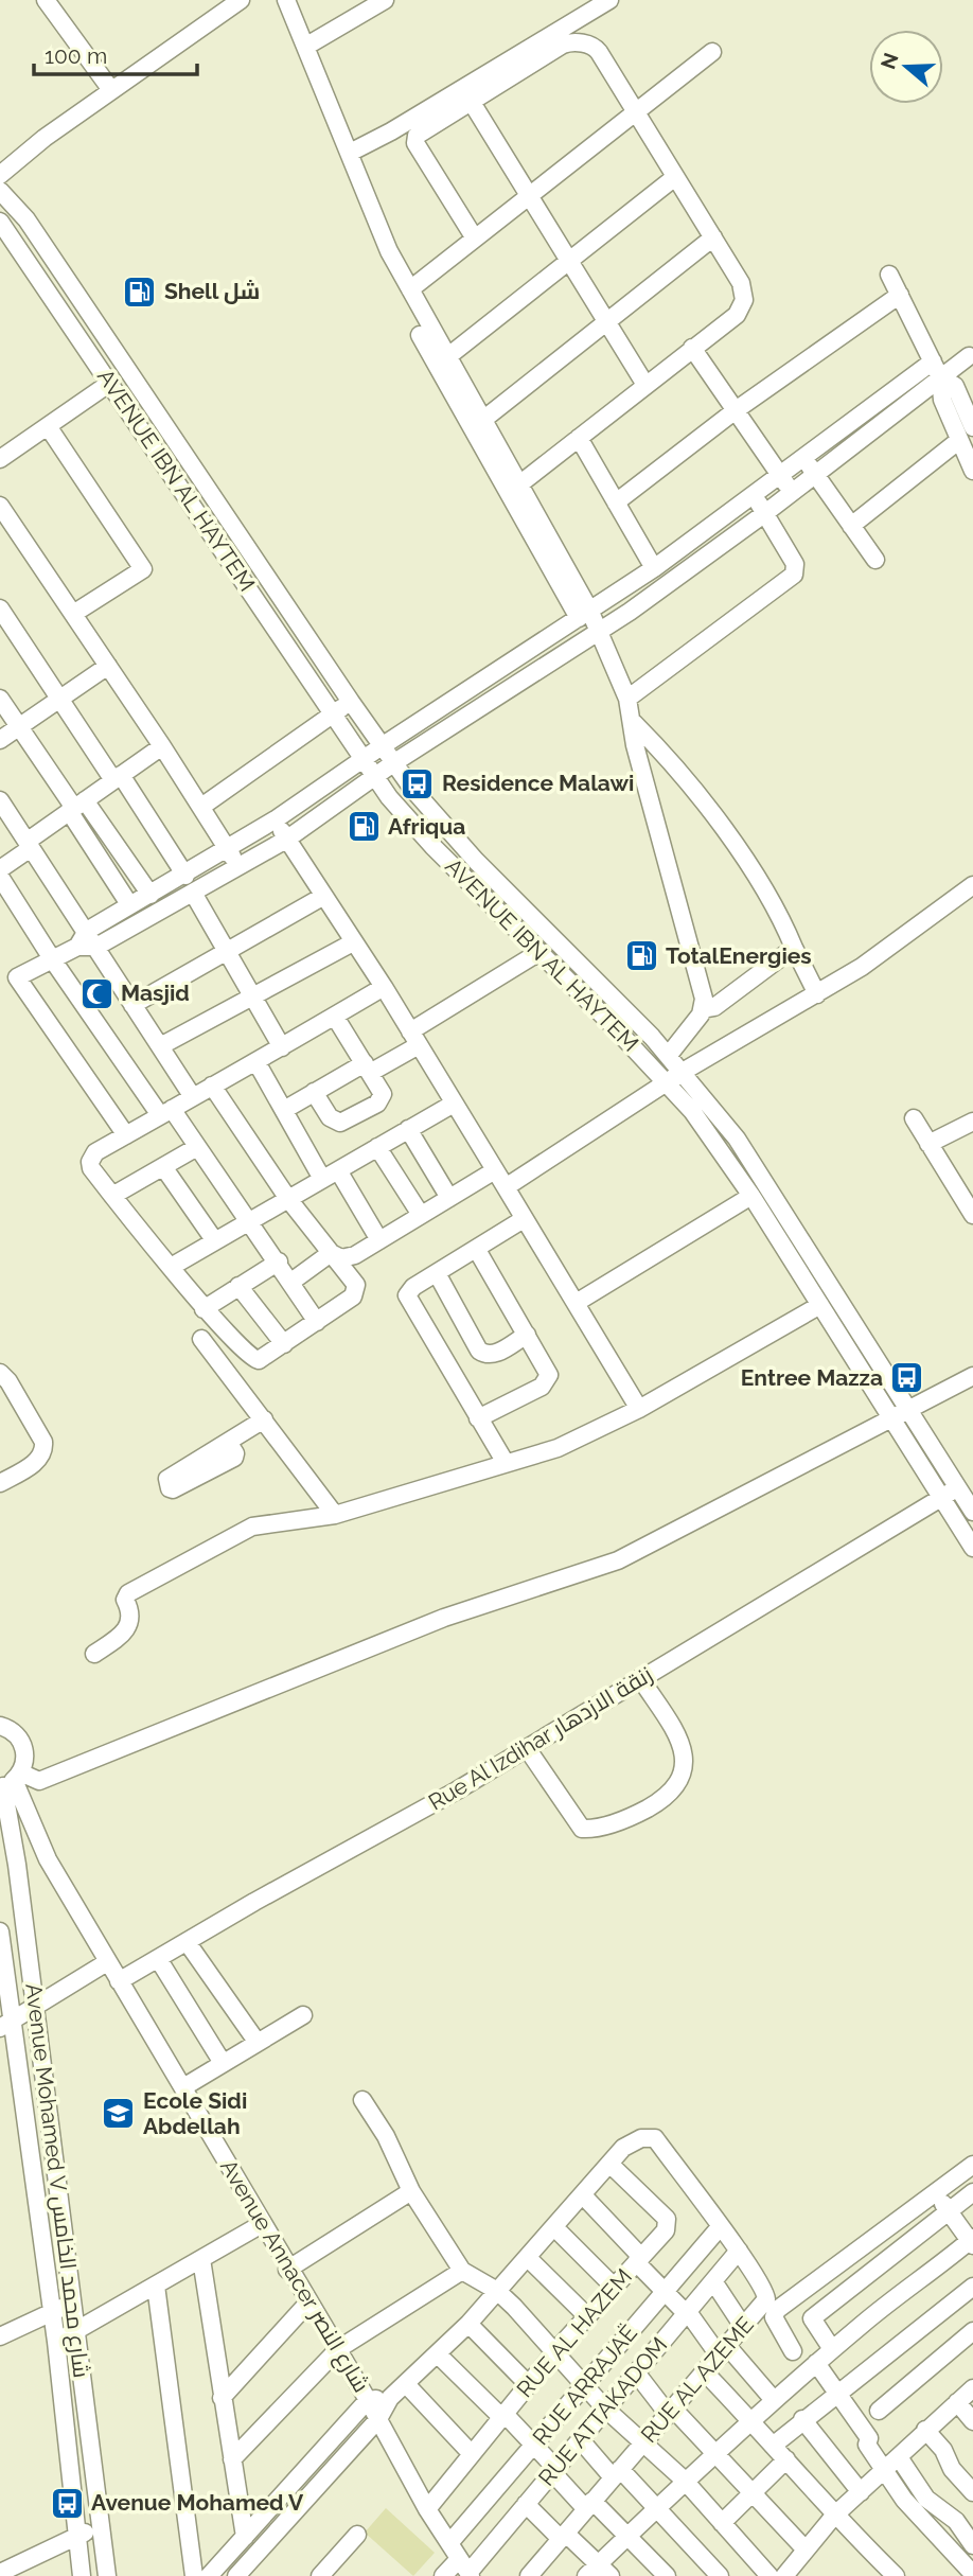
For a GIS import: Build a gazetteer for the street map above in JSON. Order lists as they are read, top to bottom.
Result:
{
  "streets": {
    "street": [
      "AVENUE IBN AL HAYTEM",
      "Rue Al Izdihar زنقة الازدهار",
      "Avenue Mohamed V شارع محمد الخامس",
      "Avenue Annacer شارع النصر",
      "RUE AL HAZEM",
      "RUE AL AZEME",
      "RUE ARRAJAË",
      "RUE ATTAKADOM"
    ]
  },
  "crossings": [
    ["AVENUE IBN AL HAYTEM", "Rue Al Izdihar زنقة الازدهار"],
    ["Rue Al Izdihar زنقة الازدهار", "Avenue Annacer شارع النصر"],
    ["Avenue Mohamed V شارع محمد الخامس", "Avenue Annacer شارع النصر"],
    ["Avenue Annacer شارع النصر", "RUE AL HAZEM"],
    ["Avenue Annacer شارع النصر", "RUE ARRAJAË"],
    ["Avenue Annacer شارع النصر", "RUE ATTAKADOM"],
    ["RUE AL HAZEM", "RUE AL AZEME"],
    ["RUE AL AZEME", "RUE ARRAJAË"],
    ["RUE AL AZEME", "RUE ATTAKADOM"]
  ],
  "places": {
    "fuel station": ["Shell شل", "Afriqua", "TotalEnergies"],
    "bus stop": ["Residence Malawi", "Entree Mazza", "Avenue Mohamed V"],
    "mosque": ["Masjid"],
    "school or university": ["Ecole Sidi Abdellah"]
  },
  "scale_bar": "100 m",
  "north": "left"
}
